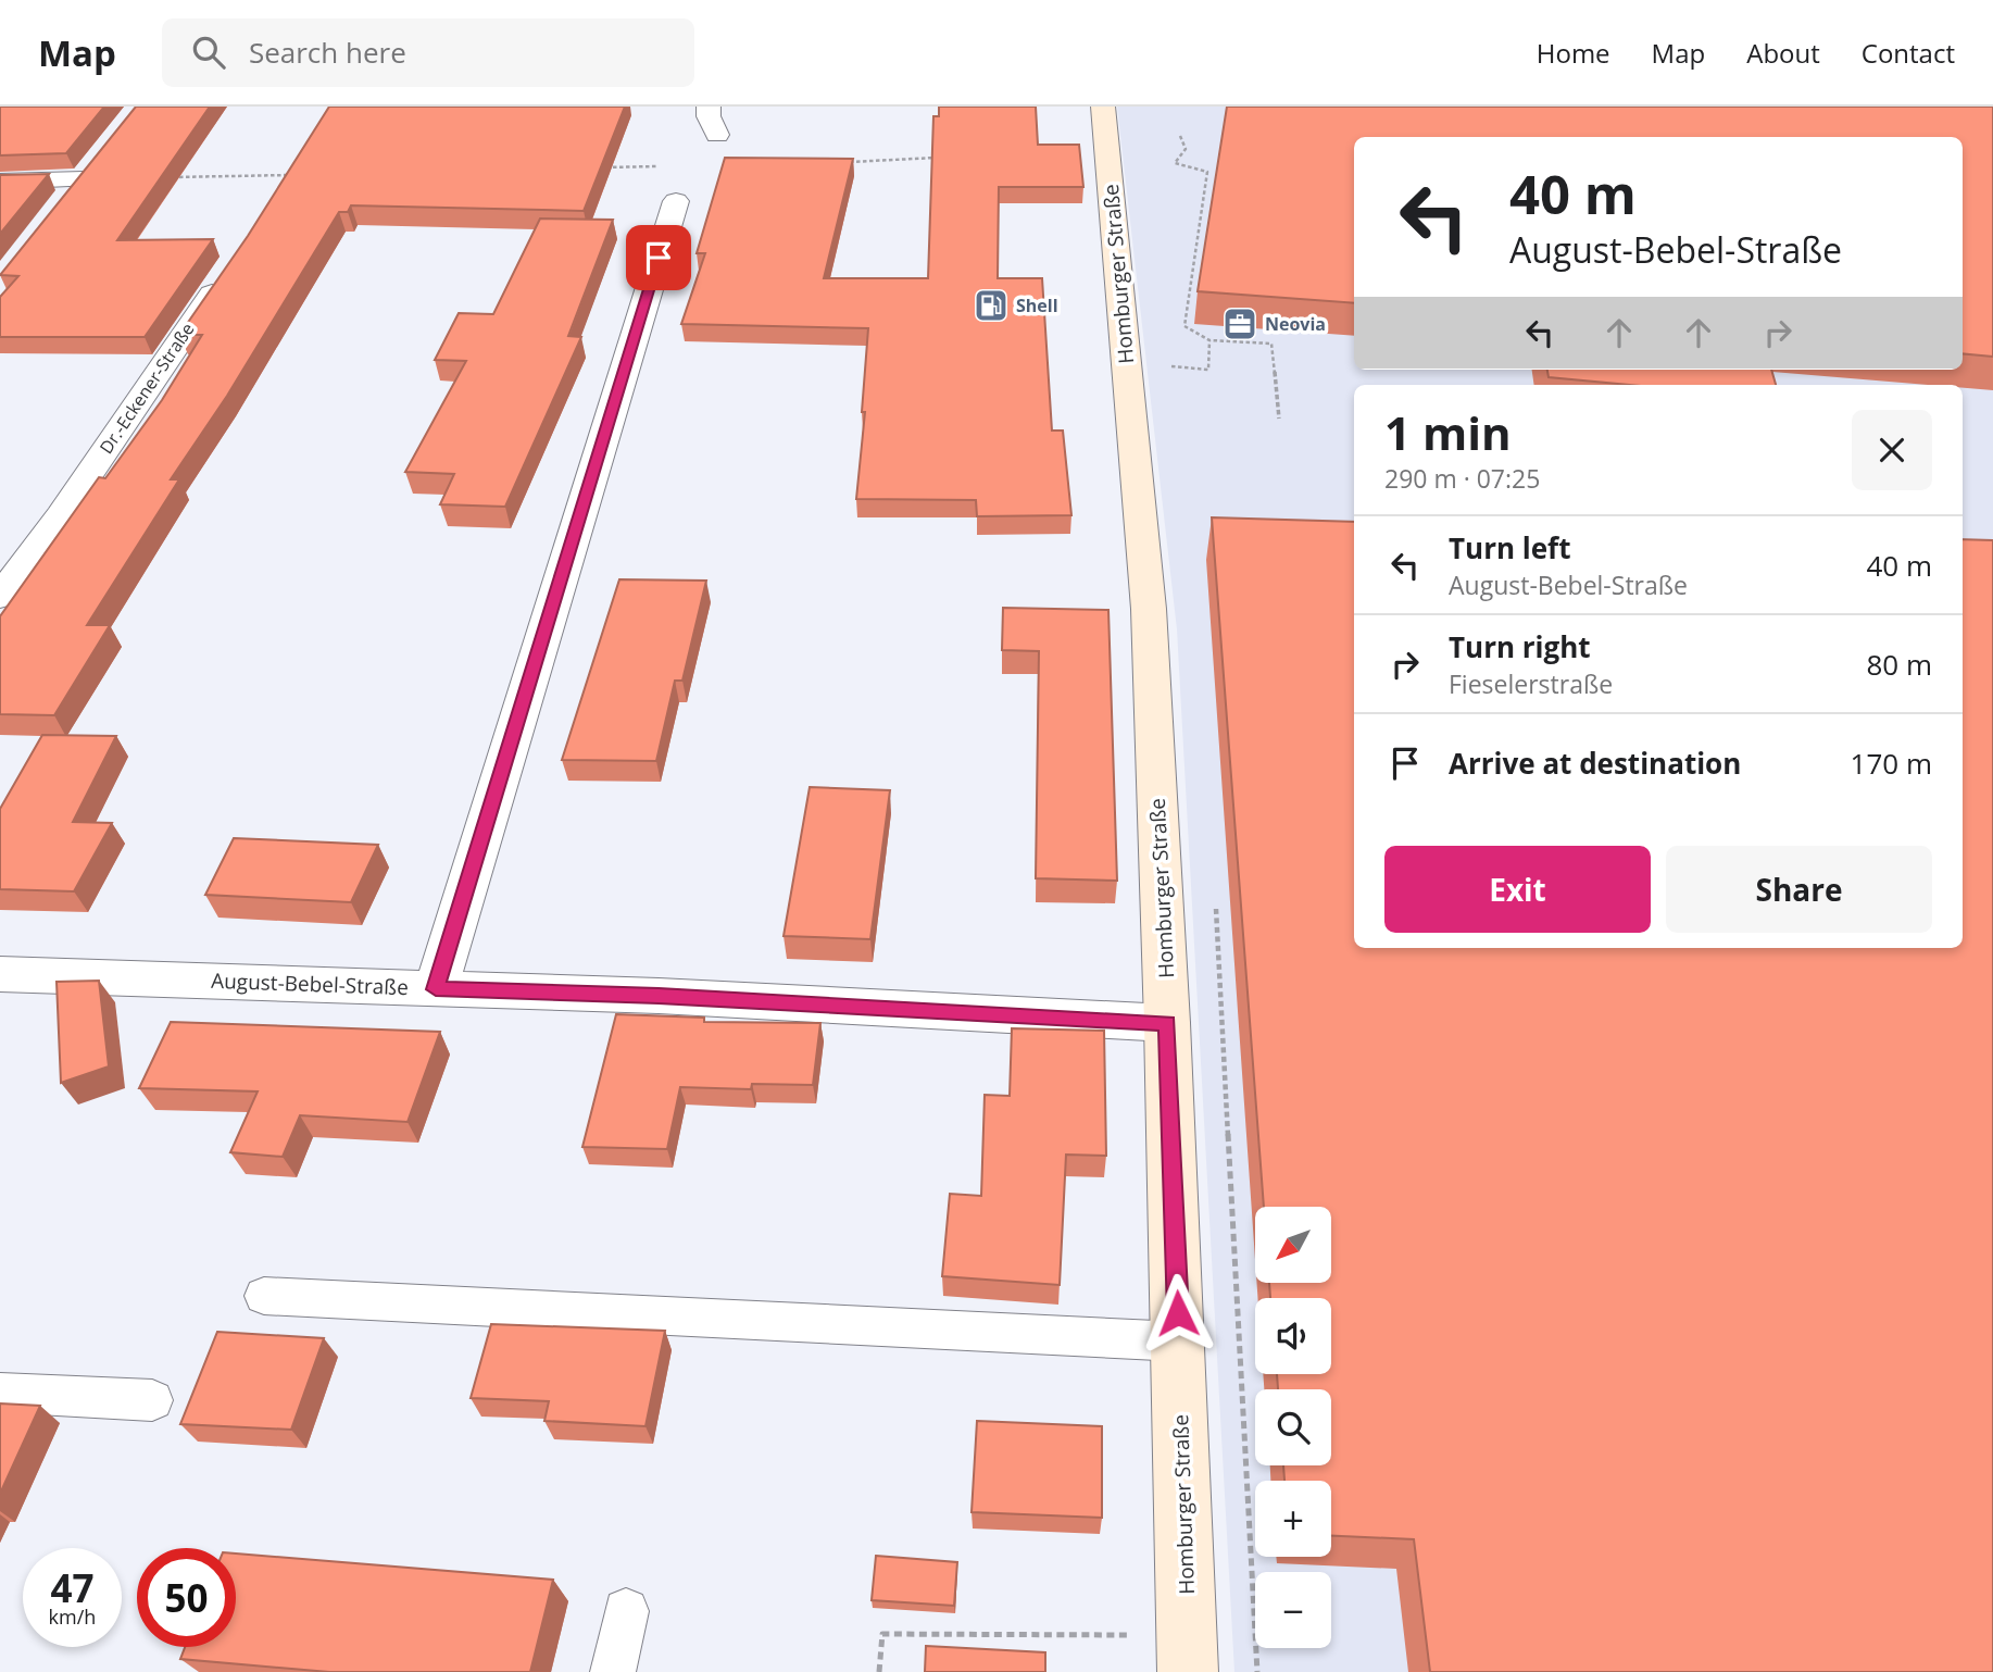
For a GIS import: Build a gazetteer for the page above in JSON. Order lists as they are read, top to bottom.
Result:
{
  "streets": {
    "main road": ["Homburger Straße"],
    "street": ["Dr.-Eckener-Straße", "August-Bebel-Straße"]
  },
  "crossings": [
    ["Homburger Straße", "August-Bebel-Straße"]
  ],
  "places": {
    "fuel station": ["Shell"],
    "office": ["Neovia"]
  },
  "north": "bottom left",
  "page": {
    "header": "Map",
    "search": "Search here",
    "nav": [
      "Home",
      "Map",
      "About",
      "Contact"
    ],
    "turn": ["40 m", "August-Bebel-Straße"],
    "heading": ["1 min", "290 m · 07:25"],
    "list": [
      {
        "name": "Turn left",
        "note": "August-Bebel-Straße",
        "value": "40 m"
      },
      {
        "name": "Turn right",
        "note": "Fieselerstraße",
        "value": "80 m"
      },
      {
        "name": "Arrive at destination",
        "value": "170 m"
      }
    ],
    "buttons": ["Exit", "Share"],
    "map_buttons": ["+", "−"],
    "speed": "47 km/h",
    "limit": "50"
  }
}
